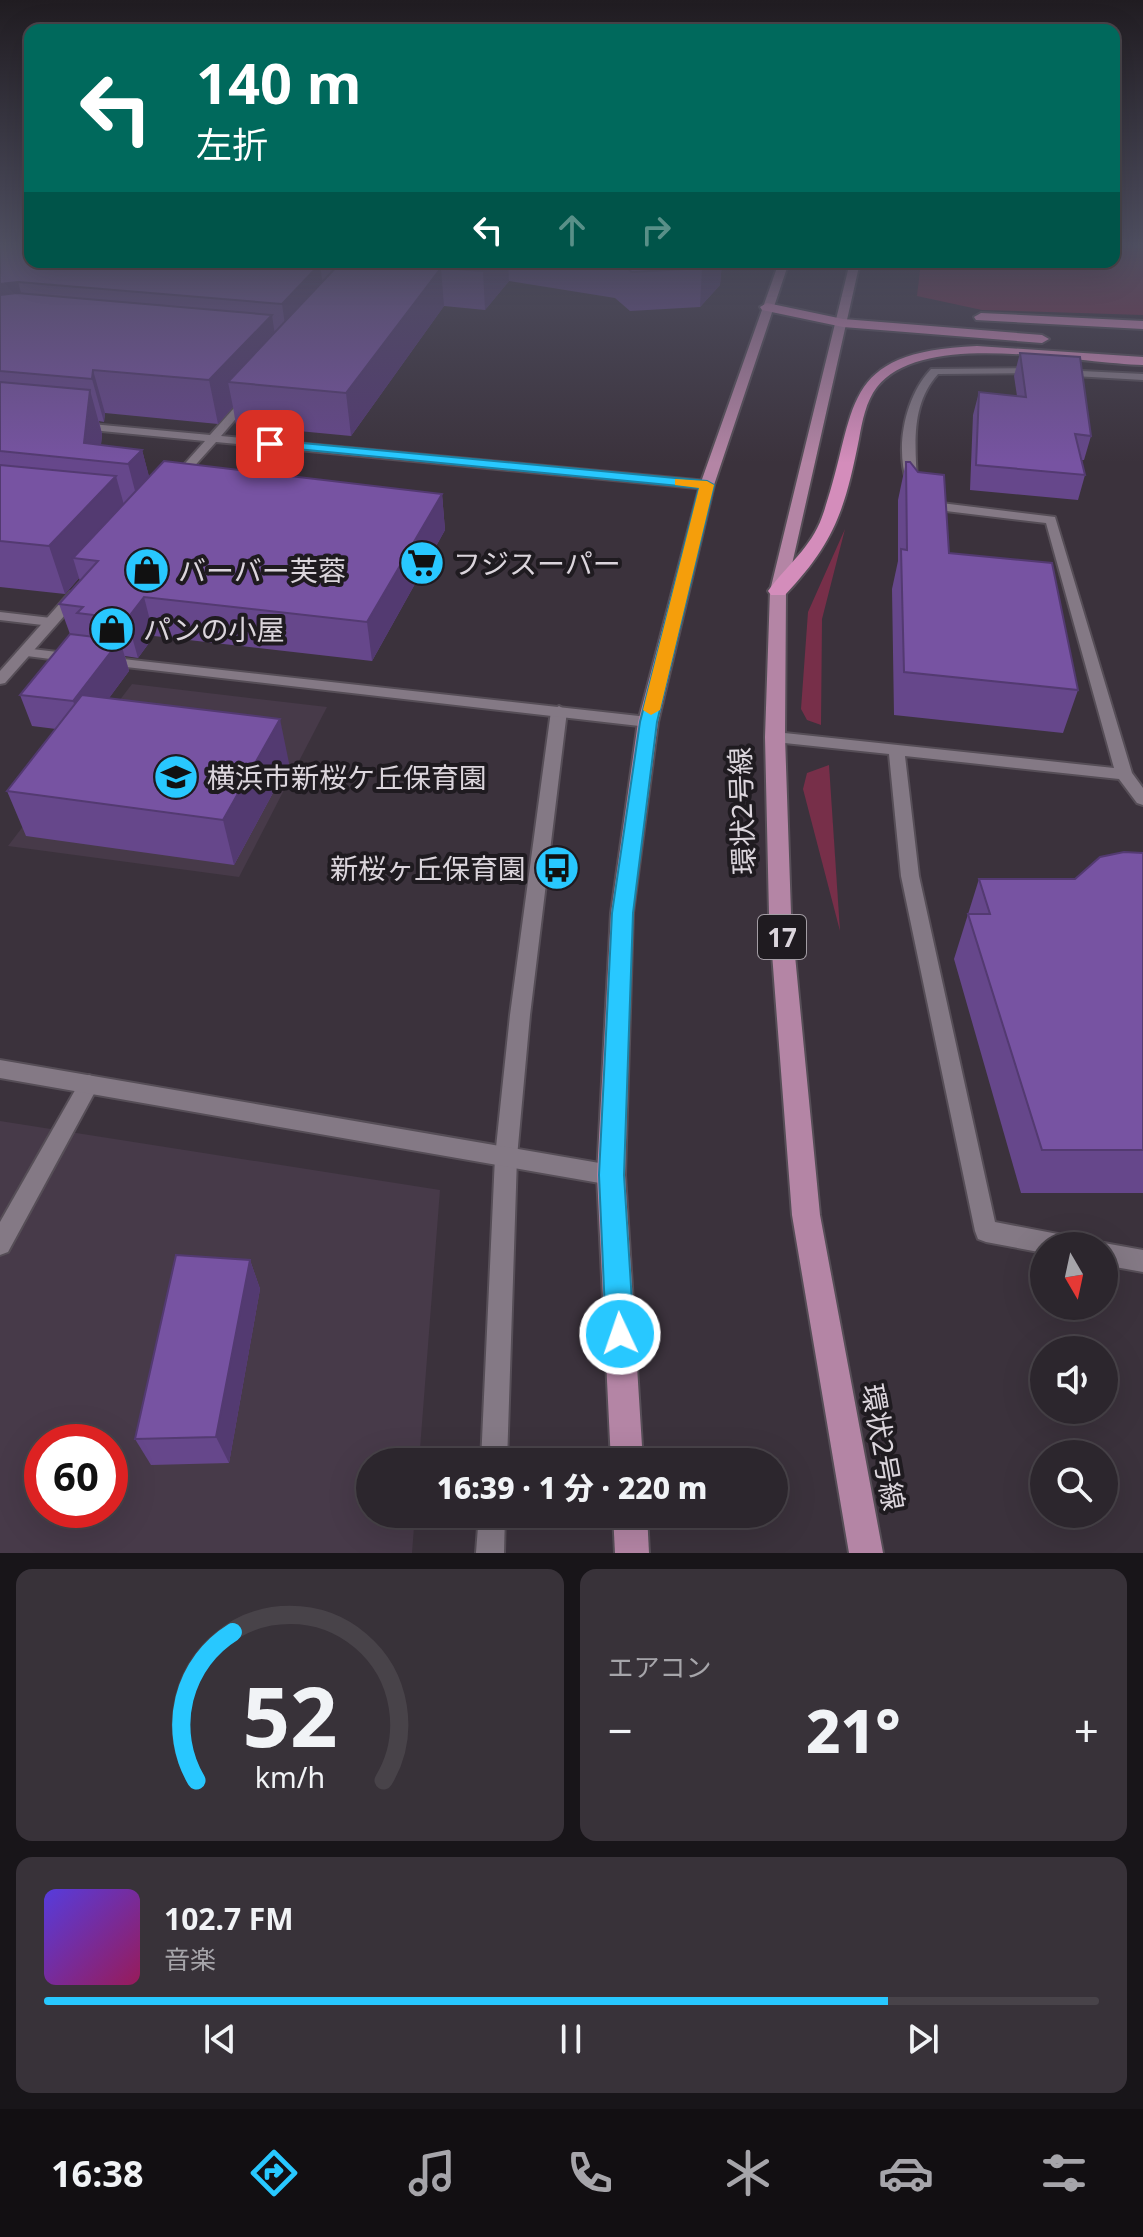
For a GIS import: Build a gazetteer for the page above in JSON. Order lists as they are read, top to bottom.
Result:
{
  "streets": {
    "main road": ["環状2号線", "17"]
  },
  "places": {
    "supermarket": ["フジスーパー"],
    "shop": ["バーバー芙蓉", "パンの小屋"],
    "school or university": ["横浜市新桜ケ丘保育園"],
    "bus stop": ["新桜ヶ丘保育園"]
  },
  "north": "bottom",
  "page": {
    "turn": ["140 m", "左折"],
    "limit": "60",
    "trip": "16:39 · 1 分 · 220 m",
    "tile": "エアコン",
    "heat": ["−", "21°", "+"],
    "song": ["102.7 FM", "音楽"],
    "tabs": "16:38",
    "gauge": ["52", "km/h"]
  }
}
